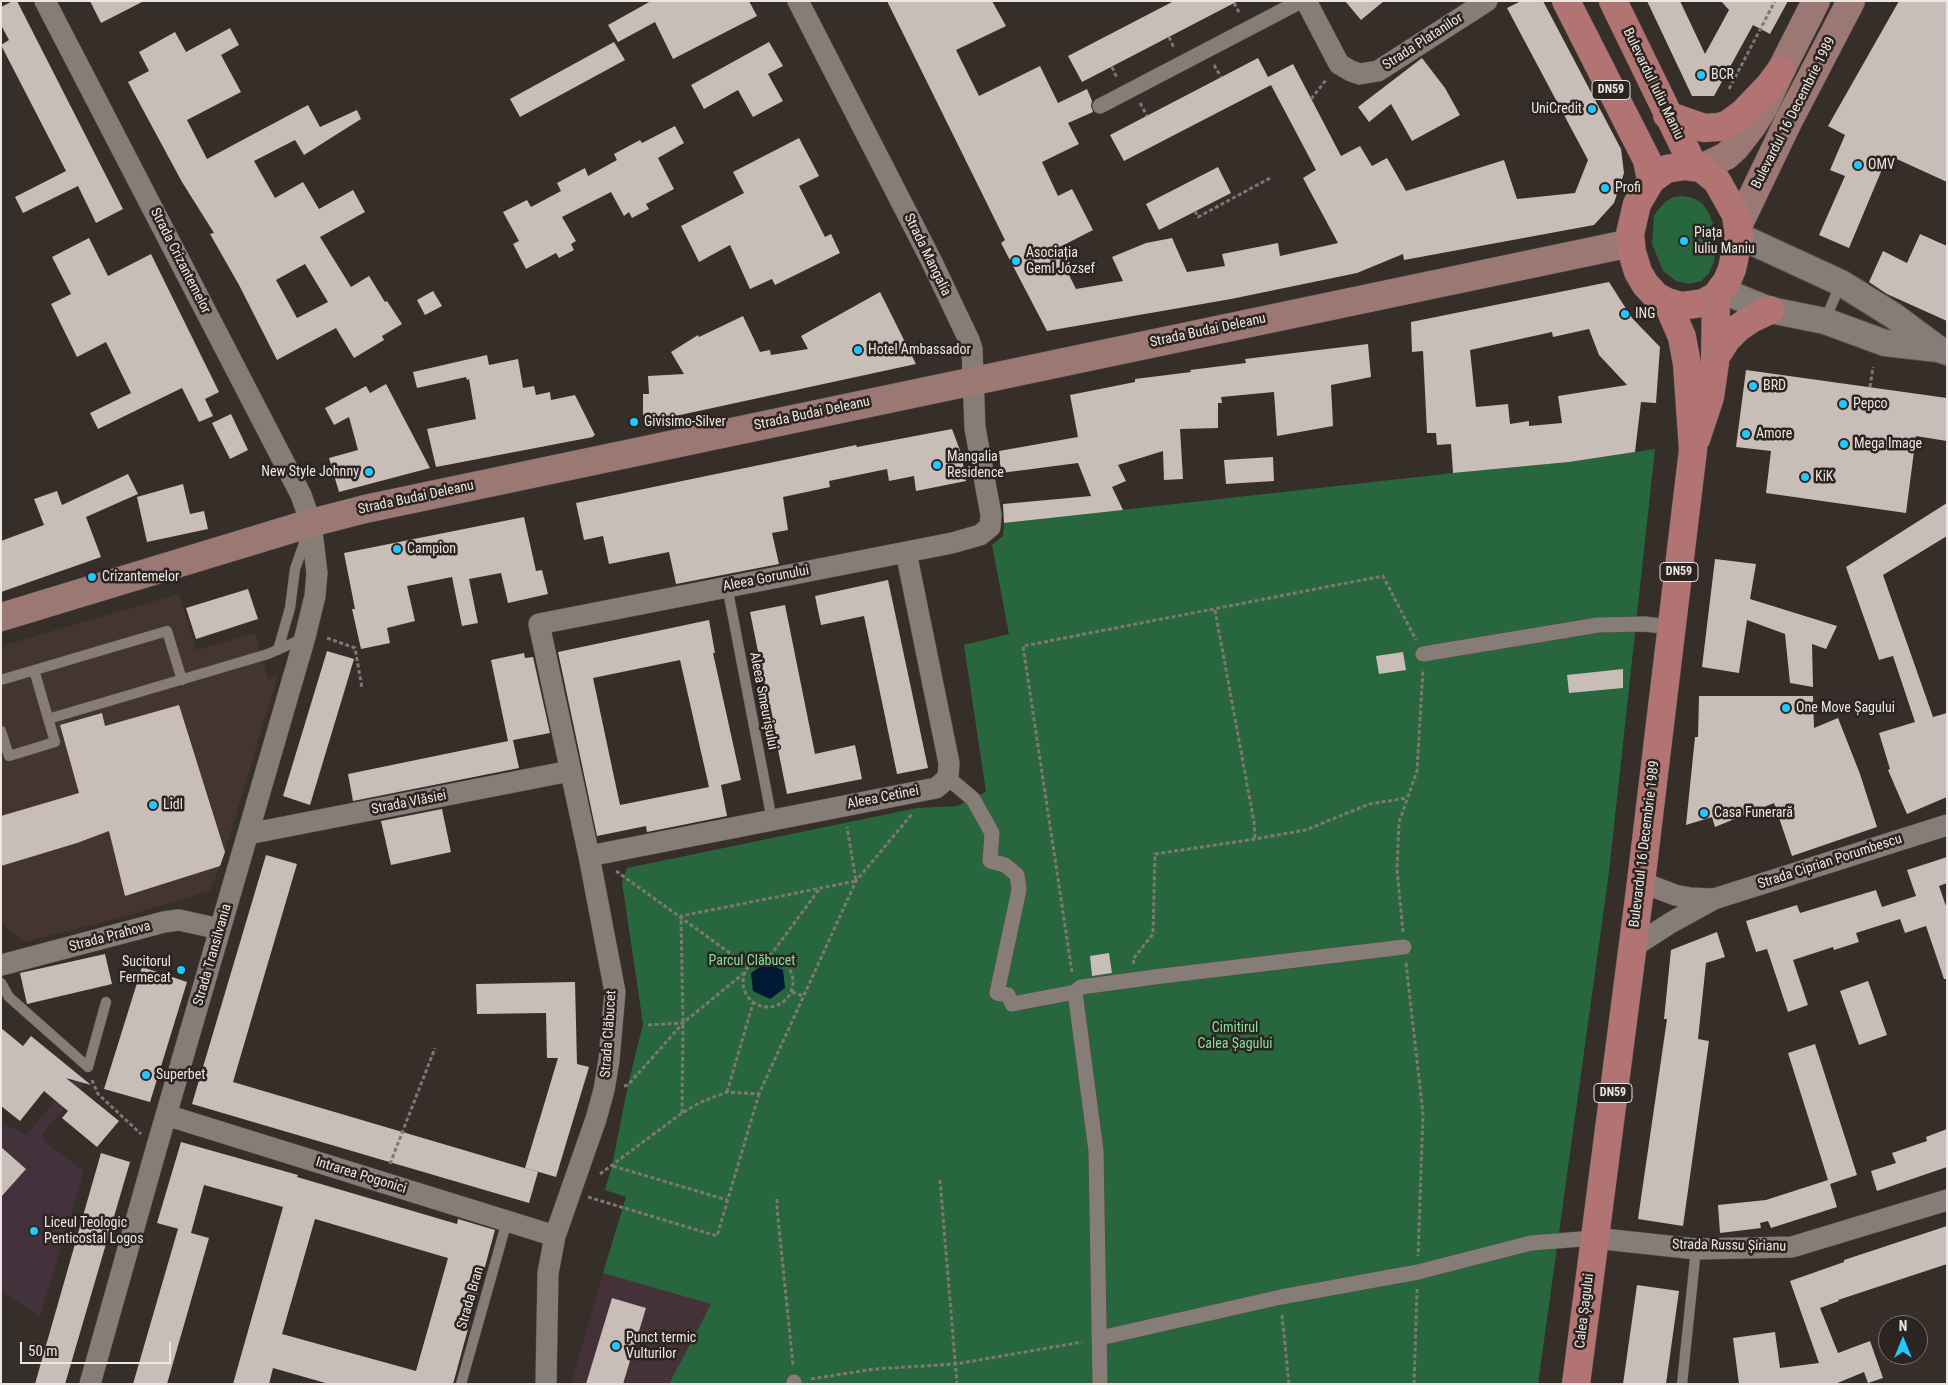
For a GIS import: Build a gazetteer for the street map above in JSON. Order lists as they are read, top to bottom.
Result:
{
  "streets": {
    "main road": [
      "Bulevardul Iuliu Maniu",
      "DN59",
      "Bulevardul 16 Decembrie 1989",
      "Strada Budai Deleanu",
      "Calea Șagului"
    ],
    "street": [
      "Strada Platanilor",
      "Strada Mangalia",
      "Strada Crizantemelor",
      "Aleea Gorunului",
      "Aleea Cetinei",
      "Strada Vlăsiei",
      "Strada Ciprian Porumbescu",
      "Strada Prahova",
      "Strada Transilvania",
      "Strada Clăbucet",
      "Intrarea Pogonici",
      "Strada Russu Șirianu"
    ],
    "lane": ["Aleea Smeurișului", "Strada Bran"]
  },
  "crossings": [
    ["Bulevardul Iuliu Maniu", "DN59"],
    ["Bulevardul Iuliu Maniu", "Bulevardul 16 Decembrie 1989"],
    ["Bulevardul Iuliu Maniu", "Strada Budai Deleanu"],
    ["DN59", "Bulevardul 16 Decembrie 1989"],
    ["DN59", "Strada Budai Deleanu"],
    ["Bulevardul 16 Decembrie 1989", "Strada Budai Deleanu"],
    ["Bulevardul 16 Decembrie 1989", "Strada Ciprian Porumbescu"],
    ["Bulevardul 16 Decembrie 1989", "Strada Russu Șirianu"],
    ["Bulevardul 16 Decembrie 1989", "Calea Șagului"],
    ["Strada Mangalia", "Strada Budai Deleanu"],
    ["Strada Mangalia", "Aleea Gorunului"],
    ["Strada Crizantemelor", "Strada Budai Deleanu"],
    ["Strada Crizantemelor", "Strada Transilvania"],
    ["Strada Budai Deleanu", "Strada Transilvania"],
    ["Aleea Gorunului", "Aleea Smeurișului"],
    ["Aleea Gorunului", "Strada Clăbucet"],
    ["Aleea Smeurișului", "Aleea Cetinei"],
    ["Aleea Cetinei", "Strada Clăbucet"],
    ["Strada Vlăsiei", "Strada Transilvania"],
    ["Strada Vlăsiei", "Strada Clăbucet"],
    ["Strada Prahova", "Strada Transilvania"],
    ["Strada Transilvania", "Intrarea Pogonici"],
    ["Strada Clăbucet", "Intrarea Pogonici"],
    ["Intrarea Pogonici", "Strada Bran"],
    ["Strada Russu Șirianu", "Calea Șagului"]
  ],
  "parks": ["Parcul Clăbucet", "Cimitirul Calea Șagului"],
  "places": [
    "BCR",
    "UniCredit",
    "OMV",
    "Profi",
    "Piața Iuliu Maniu",
    "Asociația Geml József",
    "ING",
    "Hotel Ambassador",
    "BRD",
    "Pepco",
    "Givisimo-Silver",
    "Amore",
    "Mega Image",
    "Mangalia Residence",
    "New Style Johnny",
    "KiK",
    "Campion",
    "Crizantemelor",
    "One Move Șagului",
    "Lidl",
    "Casa Funerară",
    "Sucitorul Fermecat",
    "Superbet",
    "Liceul Teologic Penticostal Logos",
    "Punct termic Vulturilor"
  ],
  "scale_bar": "50 m",
  "north": "top"
}
